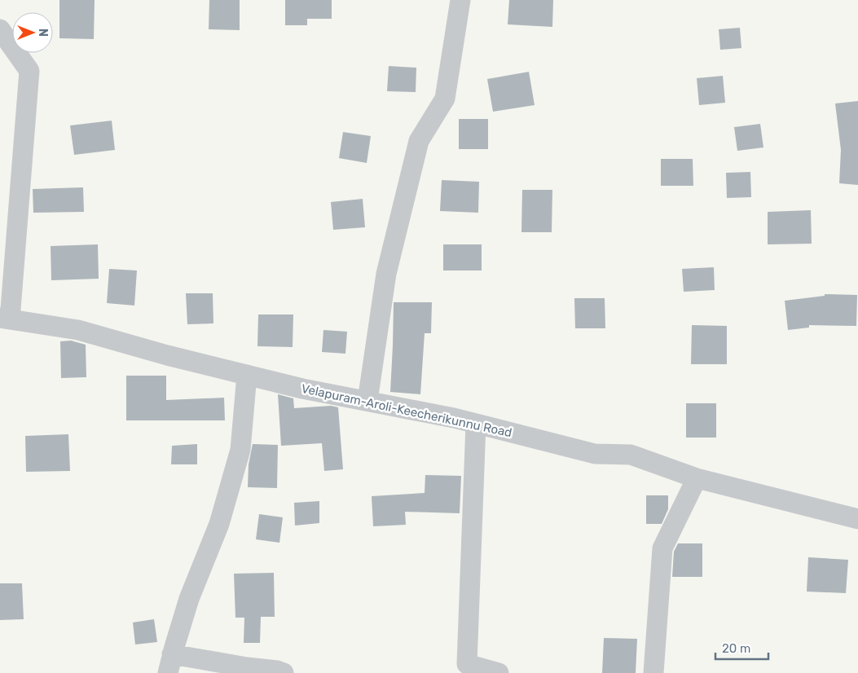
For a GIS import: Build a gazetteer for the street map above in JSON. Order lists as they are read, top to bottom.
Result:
{
  "streets": {
    "street": ["Velapuram-Aroli-Keecherikunnu Road"]
  },
  "scale_bar": "20 m",
  "north": "right"
}
